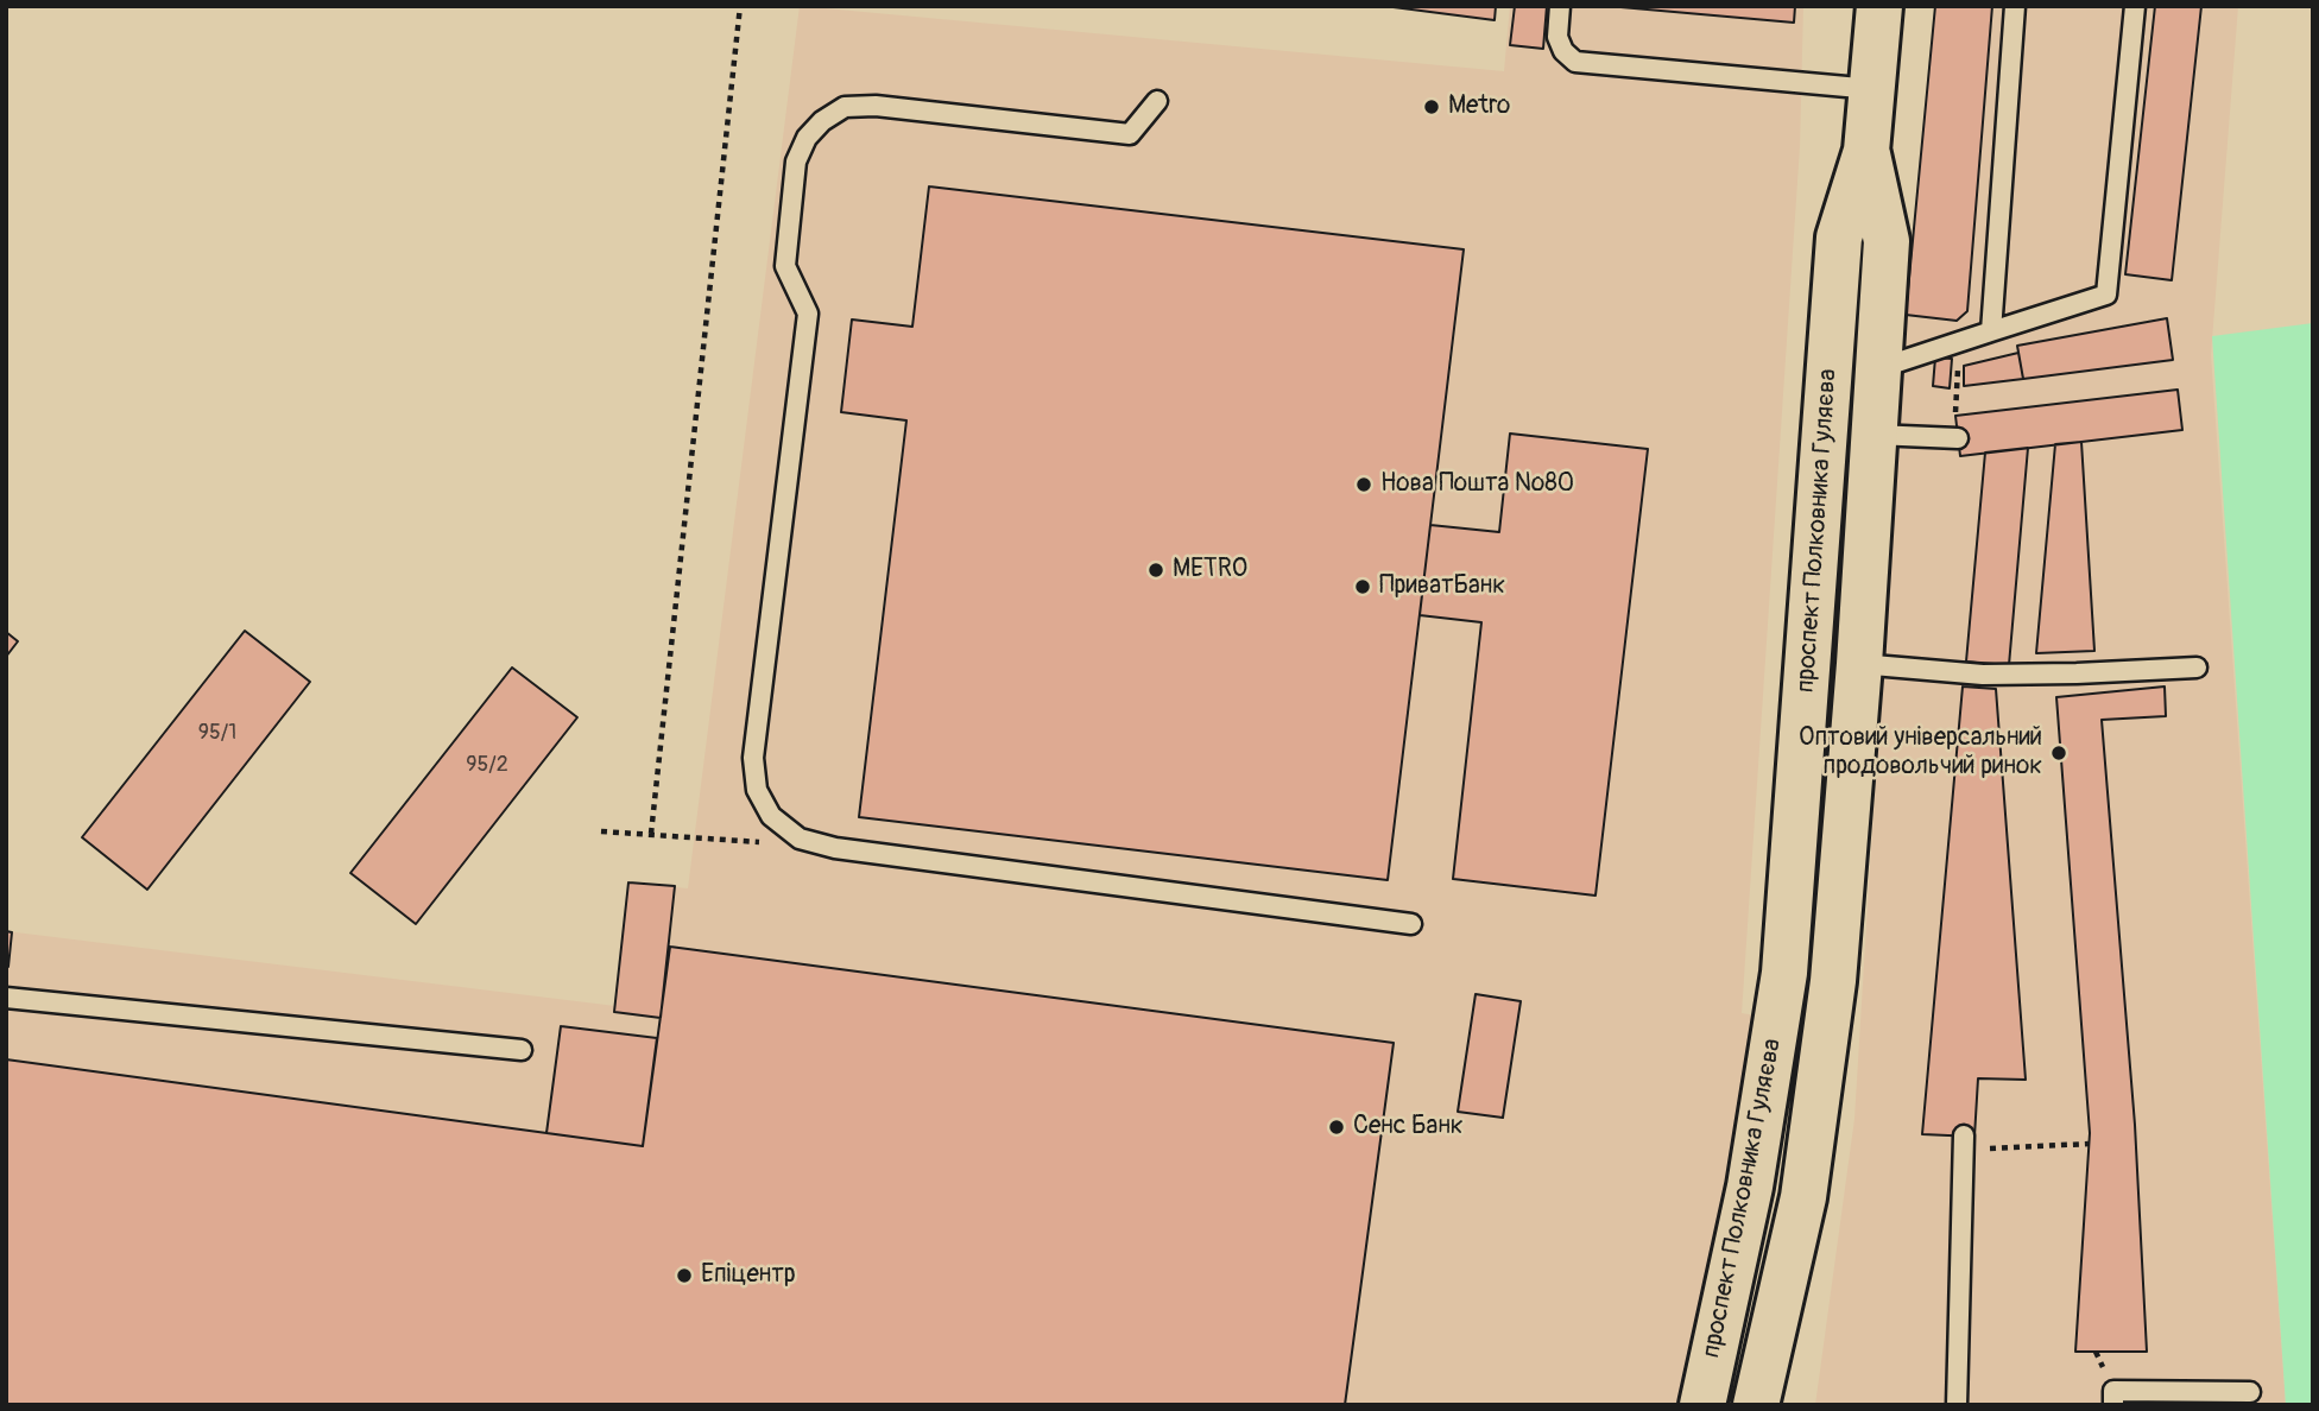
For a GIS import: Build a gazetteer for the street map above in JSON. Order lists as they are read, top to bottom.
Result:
{
  "streets": {
    "main road": ["проспект Полковника Гуляєва"]
  },
  "places": [
    "Metro",
    "Нова Пошта №80",
    "METRO",
    "ПриватБанк",
    "Оптовий універсальний продовольчий ринок",
    "Сенс Банк",
    "Епіцентр"
  ],
  "house_numbers": ["95/1", "95/2"]
}
